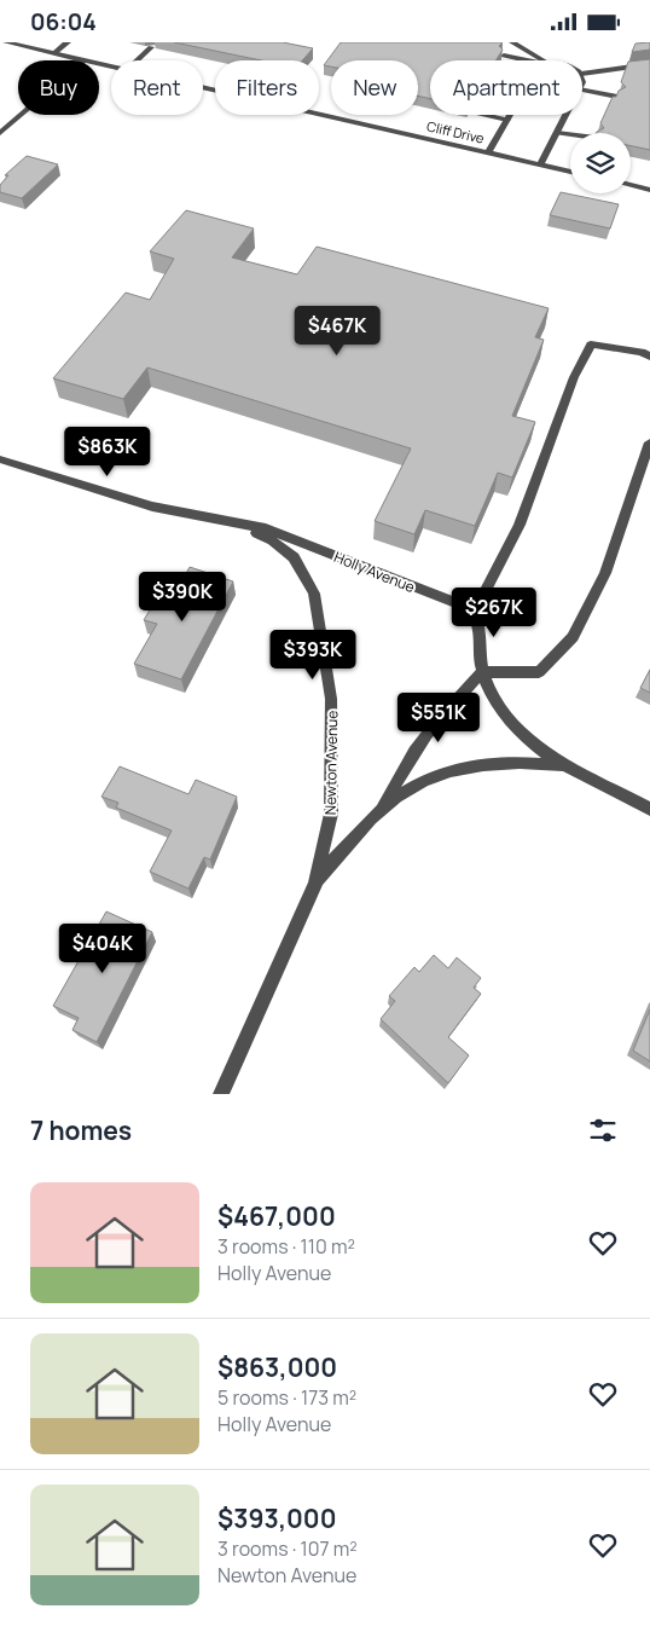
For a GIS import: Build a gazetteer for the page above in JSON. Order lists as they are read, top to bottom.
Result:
{
  "streets": {
    "street": ["Cliff Drive", "Holly Avenue", "Newton Avenue"]
  },
  "crossings": [
    ["Holly Avenue", "Newton Avenue"]
  ],
  "page": {
    "status": "06:04",
    "chip": [
      "Buy",
      "Rent",
      "Filters",
      "New",
      "Apartment"
    ],
    "price": [
      "$467K",
      "$863K",
      "$390K",
      "$267K",
      "$393K",
      "$551K",
      "$404K"
    ],
    "heading": "7 homes",
    "list": [
      {
        "name": "$467,000",
        "note": "3 rooms · 110 m² · Holly Avenue"
      },
      {
        "name": "$863,000",
        "note": "5 rooms · 173 m² · Holly Avenue"
      },
      {
        "name": "$393,000",
        "note": "3 rooms · 107 m² · Newton Avenue"
      }
    ]
  }
}
